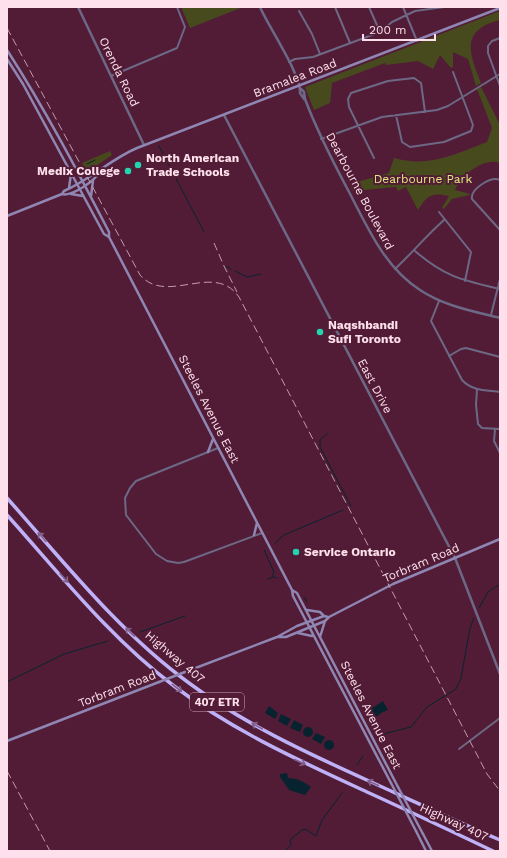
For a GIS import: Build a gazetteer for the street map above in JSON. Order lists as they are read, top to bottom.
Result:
{
  "streets": {
    "highway": ["Highway 407", "407 ETR"],
    "main road": ["Bramalea Road", "Steeles Avenue East", "Torbram Road"],
    "street": ["Orenda Road", "Dearbourne Boulevard", "East Drive"]
  },
  "crossings": [
    ["Orenda Road", "Bramalea Road"],
    ["Bramalea Road", "Dearbourne Boulevard"],
    ["Bramalea Road", "East Drive"],
    ["Bramalea Road", "Steeles Avenue East"],
    ["East Drive", "Torbram Road"],
    ["Steeles Avenue East", "Torbram Road"]
  ],
  "parks": ["Dearbourne Park"],
  "places": [
    "North American Trade Schools",
    "Medix College",
    "Naqshbandi Sufi Toronto",
    "Service Ontario"
  ],
  "scale_bar": "200 m"
}
